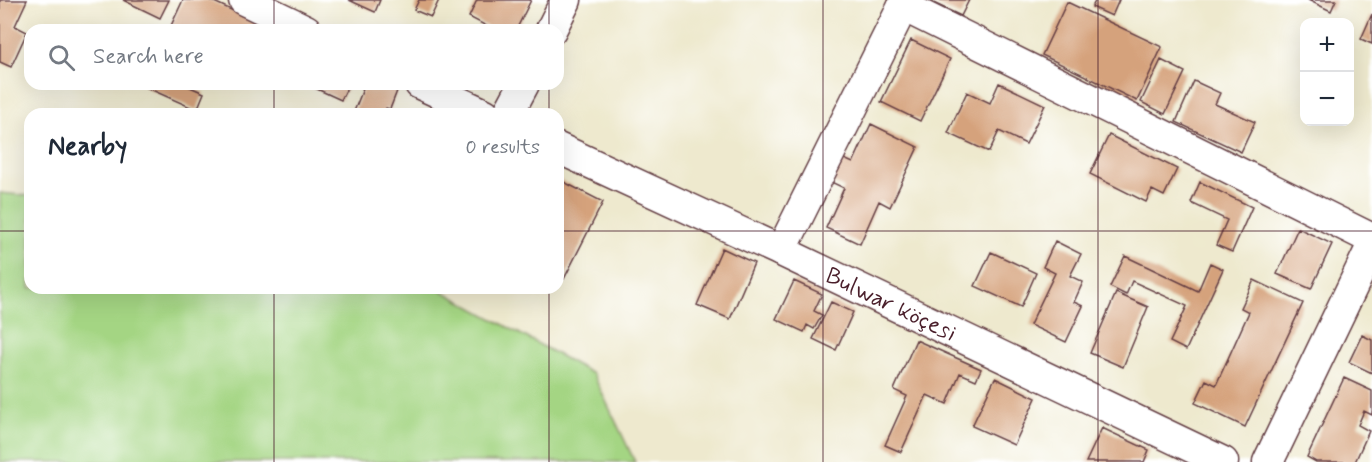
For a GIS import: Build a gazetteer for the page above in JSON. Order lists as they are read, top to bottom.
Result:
{
  "streets": {
    "street": ["Bulwar köçesi"]
  },
  "page": {
    "map_buttons": ["+", "−"],
    "search": "Search here",
    "heading": ["Nearby", "0 results"]
  }
}
